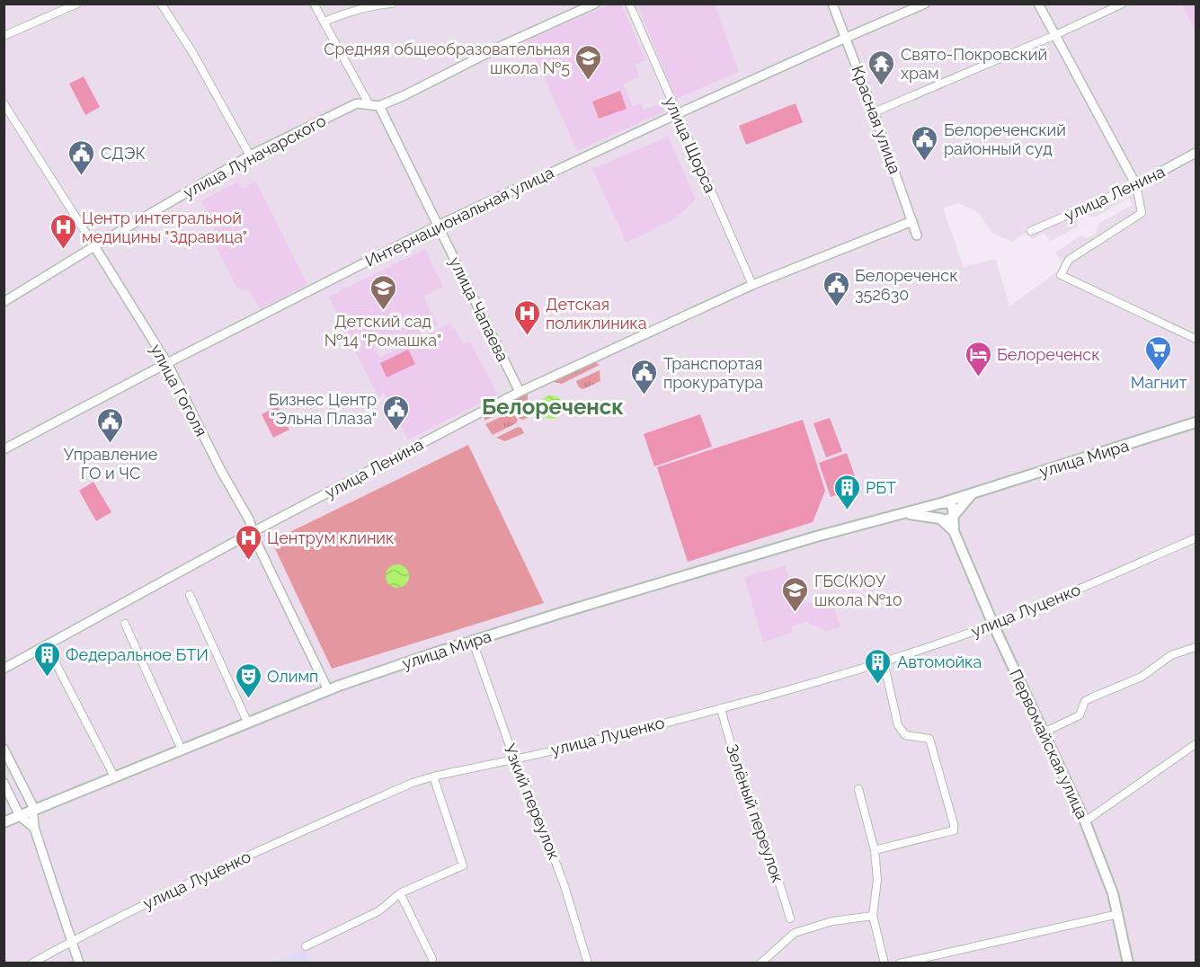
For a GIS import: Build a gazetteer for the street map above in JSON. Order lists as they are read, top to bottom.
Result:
{
  "streets": {
    "main road": ["улица Мира", "Первомайская улица"],
    "street": [
      "Красная улица",
      "улица Щорса",
      "улица Луначарского",
      "улица Ленина",
      "Интернациональная улица",
      "улица Чапаева",
      "улица Гоголя",
      "улица Луценко",
      "Узкий переулок",
      "Зелёный переулок"
    ]
  },
  "crossings": [
    ["Красная улица", "улица Ленина"],
    ["Красная улица", "Интернациональная улица"],
    ["улица Щорса", "улица Ленина"],
    ["улица Щорса", "Интернациональная улица"],
    ["улица Луначарского", "улица Гоголя"],
    ["улица Ленина", "улица Чапаева"],
    ["улица Ленина", "улица Гоголя"],
    ["Интернациональная улица", "улица Чапаева"],
    ["Интернациональная улица", "улица Гоголя"],
    ["улица Гоголя", "улица Мира"],
    ["улица Мира", "Первомайская улица"],
    ["улица Мира", "Узкий переулок"],
    ["улица Луценко", "Первомайская улица"],
    ["улица Луценко", "Узкий переулок"],
    ["улица Луценко", "Зелёный переулок"]
  ],
  "districts": ["Белореченск"],
  "places": {
    "school or university": ["Средняя общеобразовательная школа №5", "Детский сад №14 \"Ромашка\"", "ГБС(К)ОУ школа №10"],
    "temple": ["Свято-Покровский храм"],
    "public building": [
      "Белореченский районный суд",
      "СДЭК",
      "Белореченск 352630",
      "Транспортая прокуратура",
      "Бизнес Центр \"Эльна Плаза\"",
      "Управление ГО и ЧС"
    ],
    "hospital": ["Центр интегральной медицины \"Здравица\"", "Детская поликлиника", "Центрум клиник"],
    "supermarket": ["Магнит"],
    "hotel": ["Белореченск"],
    "building": ["РБТ", "Федеральное БТИ", "Автомойка"],
    "theatre": ["Олимп"]
  }
}
